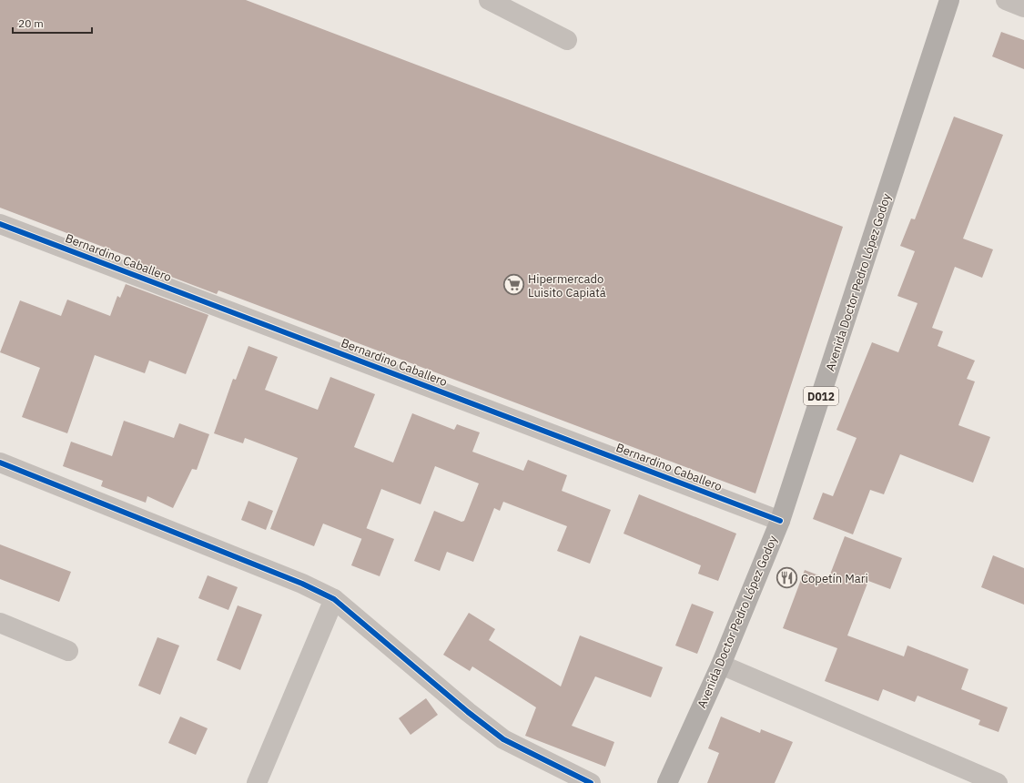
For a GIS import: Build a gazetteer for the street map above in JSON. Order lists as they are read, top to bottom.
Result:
{
  "streets": {
    "main road": ["Avenida Doctor Pedro López Godoy", "D012"],
    "street": ["Bernardino Caballero"]
  },
  "crossings": [
    ["Bernardino Caballero", "Avenida Doctor Pedro López Godoy"]
  ],
  "places": {
    "supermarket": ["Hipermercado Luisito Capiatá"],
    "restaurant": ["Copetín Mari"]
  },
  "scale_bar": "20 m"
}
